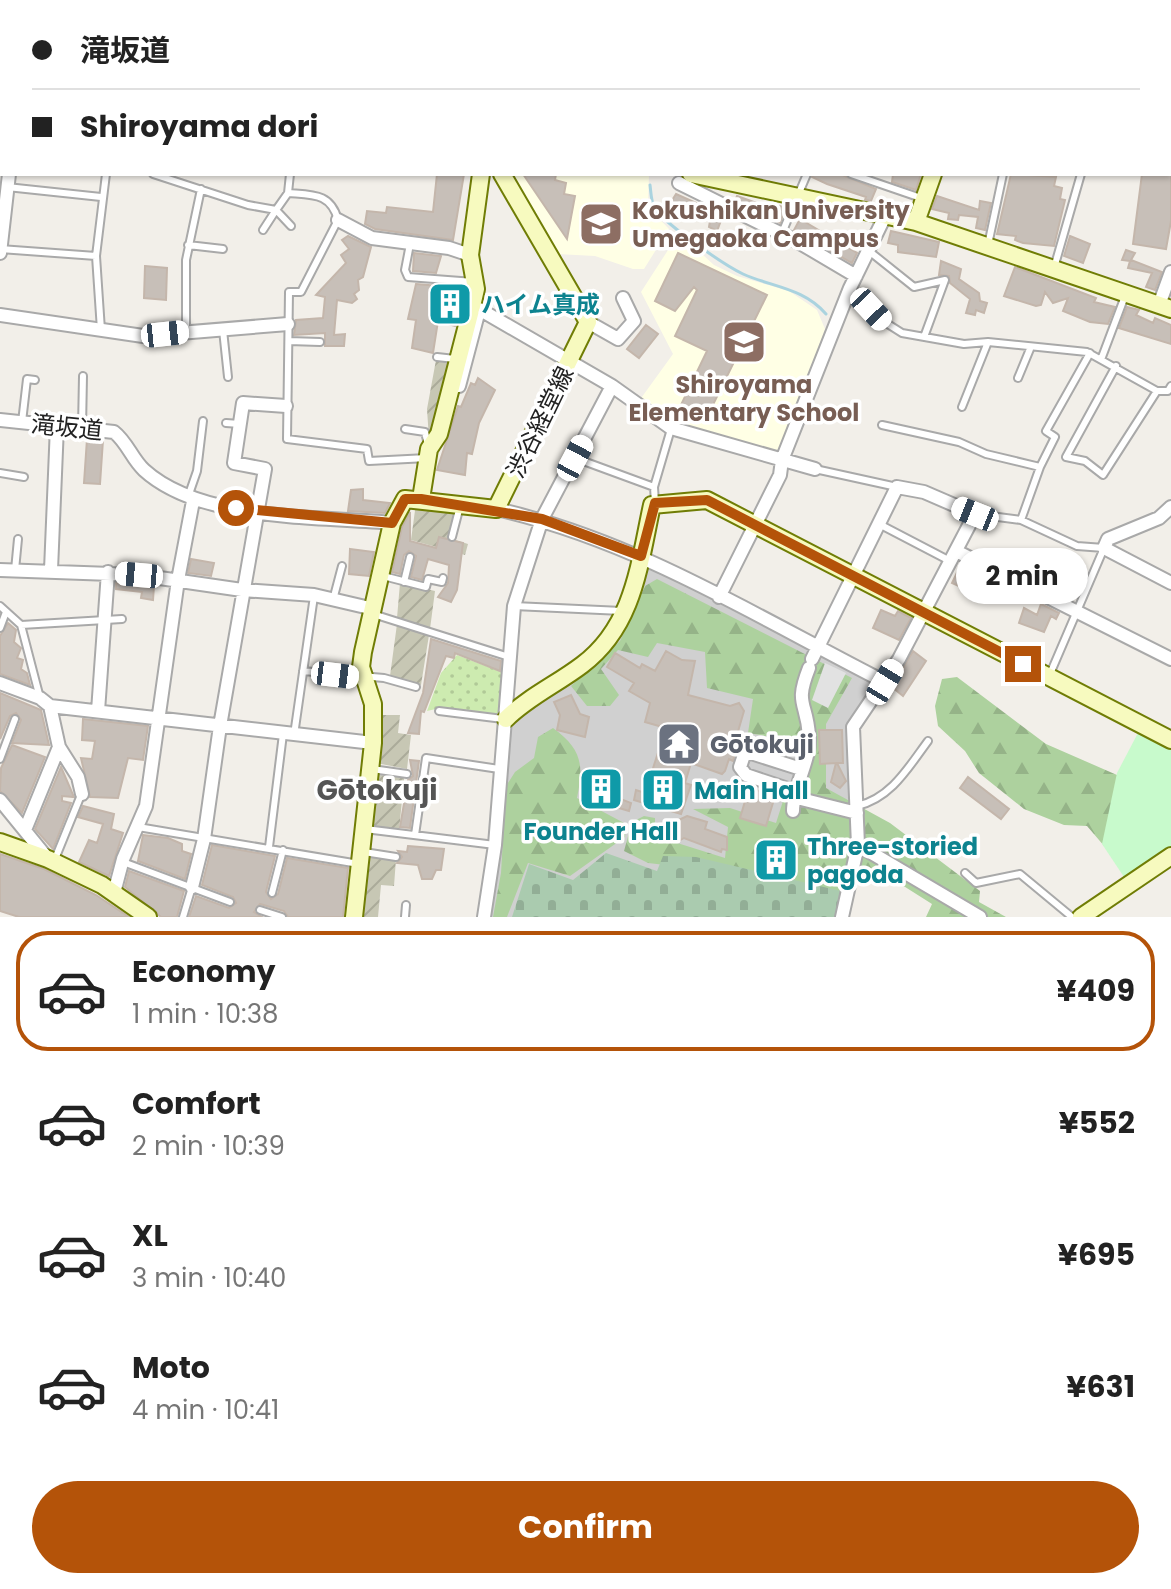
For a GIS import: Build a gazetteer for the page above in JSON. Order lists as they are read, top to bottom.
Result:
{
  "streets": {
    "street": ["渋谷経堂線", "滝坂道"]
  },
  "districts": ["Gōtokuji"],
  "places": {
    "school or university": ["Kokushikan University Umegaoka Campus", "Shiroyama Elementary School"],
    "building": [
      "ハイム真成",
      "Founder Hall",
      "Main Hall",
      "Three-storied pagoda"
    ],
    "temple": ["Gōtokuji"]
  },
  "page": {
    "banner": ["滝坂道", "Shiroyama dori"],
    "bubble": "2 min",
    "list": [
      {
        "name": "Economy",
        "note": "1 min · 10:38",
        "value": "¥409"
      },
      {
        "name": "Comfort",
        "note": "2 min · 10:39",
        "value": "¥552"
      },
      {
        "name": "XL",
        "note": "3 min · 10:40",
        "value": "¥695"
      },
      {
        "name": "Moto",
        "note": "4 min · 10:41",
        "value": "¥631"
      }
    ],
    "buttons": "Confirm"
  }
}
